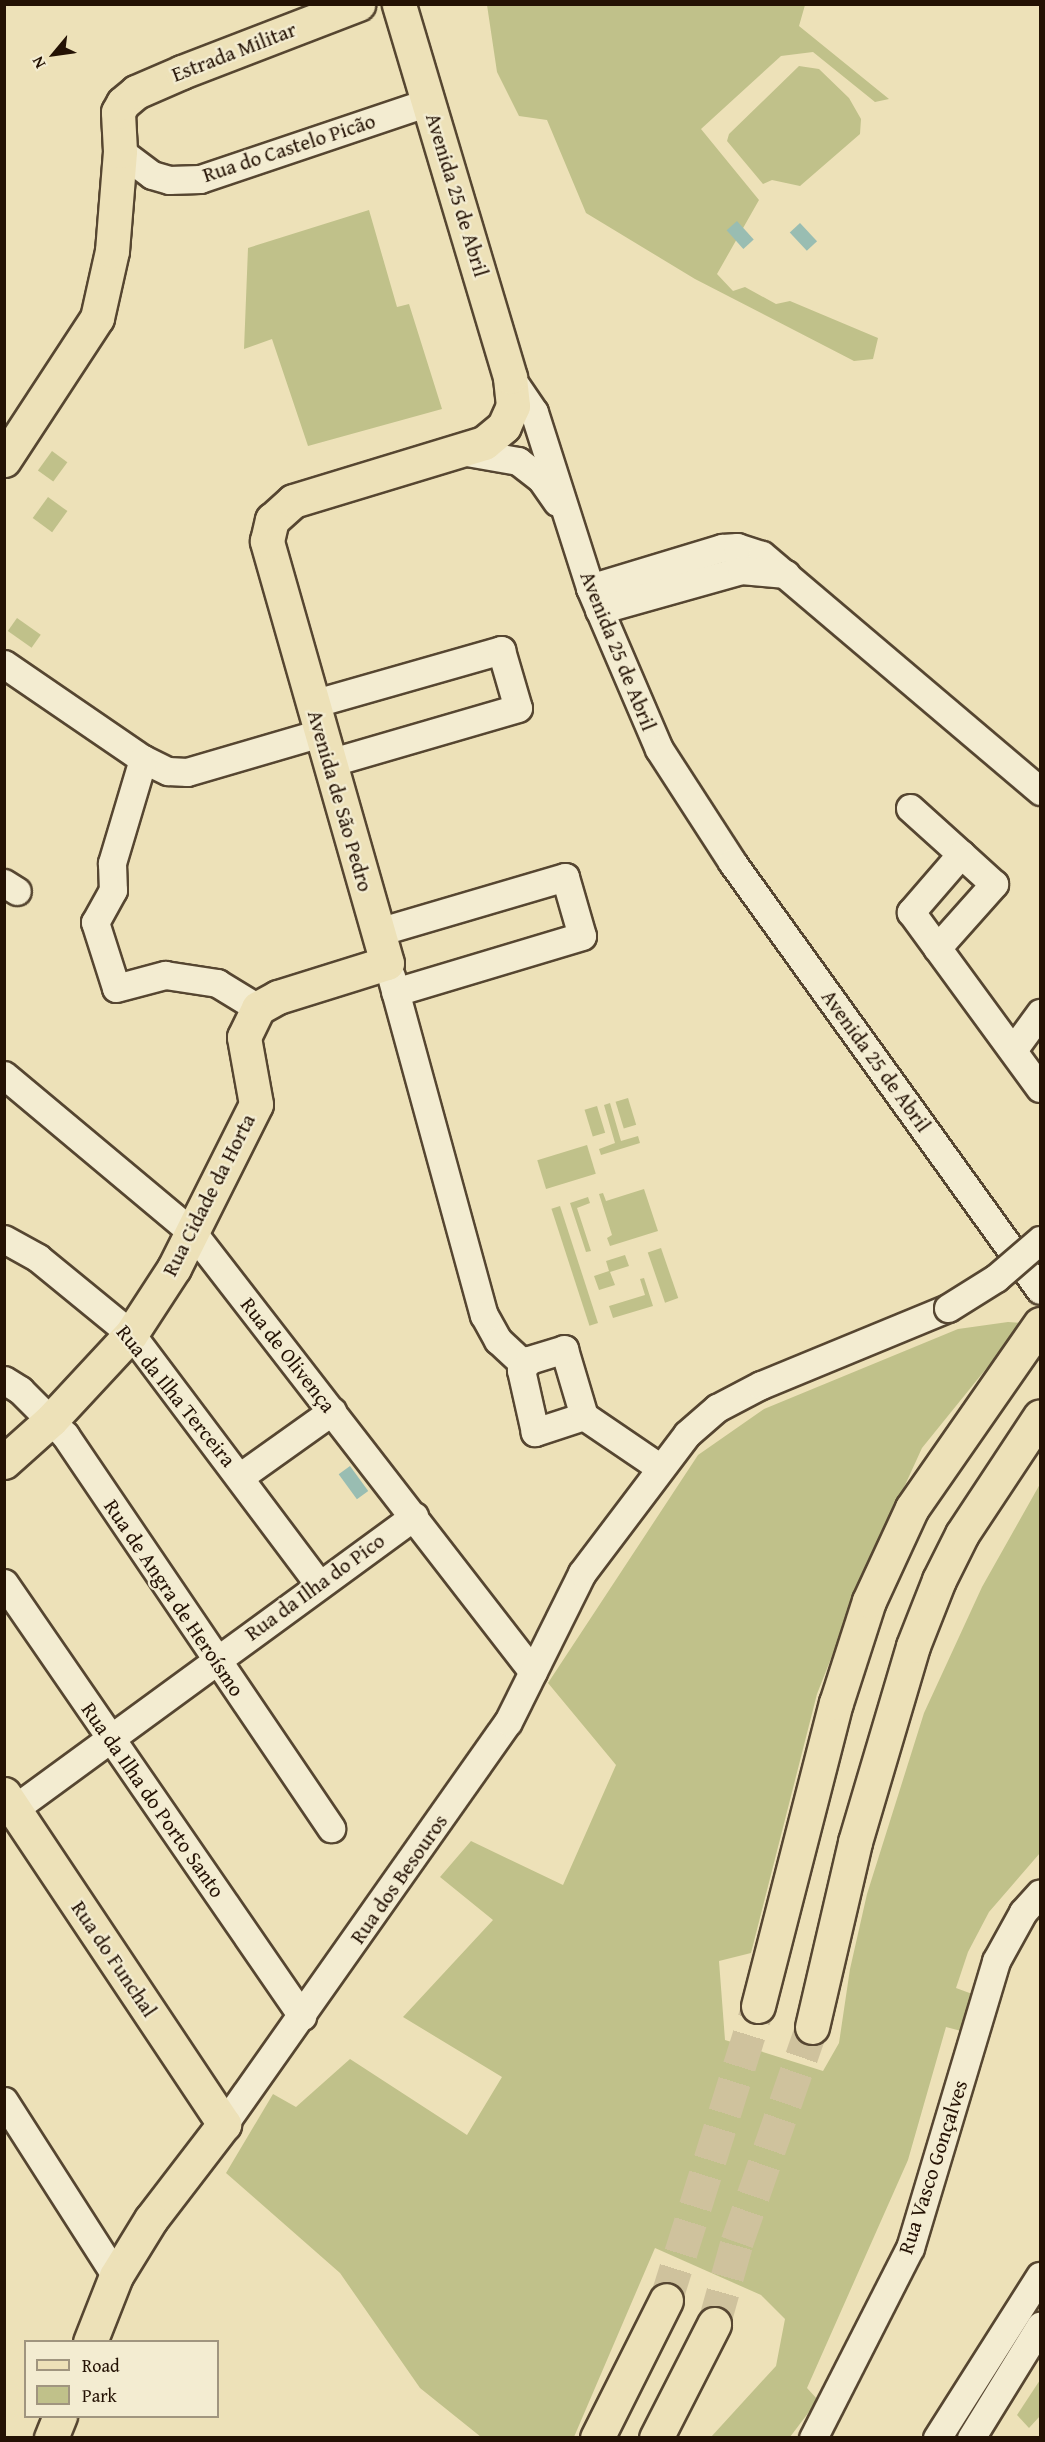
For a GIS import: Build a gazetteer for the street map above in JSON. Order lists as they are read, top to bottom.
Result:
{
  "streets": {
    "main road": [
      "Estrada Militar",
      "Avenida 25 de Abril",
      "Avenida de São Pedro",
      "Rua Cidade da Horta",
      "Rua dos Besouros",
      "Rua do Funchal"
    ],
    "street": [
      "Rua do Castelo Picão",
      "Rua de Olivença",
      "Rua da Ilha Terceira",
      "Rua da Ilha do Pico",
      "Rua de Angra de Heroísmo",
      "Rua da Ilha do Porto Santo",
      "Rua Vasco Gonçalves"
    ]
  },
  "crossings": [
    ["Estrada Militar", "Rua do Castelo Picão"],
    ["Rua do Castelo Picão", "Avenida 25 de Abril"],
    ["Avenida 25 de Abril", "Avenida de São Pedro"],
    ["Rua Cidade da Horta", "Rua de Olivença"],
    ["Rua Cidade da Horta", "Rua da Ilha Terceira"],
    ["Rua Cidade da Horta", "Rua de Angra de Heroísmo"],
    ["Rua de Olivença", "Rua da Ilha do Pico"],
    ["Rua de Olivença", "Rua dos Besouros"],
    ["Rua da Ilha Terceira", "Rua da Ilha do Pico"],
    ["Rua da Ilha do Pico", "Rua de Angra de Heroísmo"],
    ["Rua da Ilha do Pico", "Rua da Ilha do Porto Santo"],
    ["Rua da Ilha do Pico", "Rua do Funchal"],
    ["Rua da Ilha do Porto Santo", "Rua dos Besouros"],
    ["Rua dos Besouros", "Rua do Funchal"]
  ],
  "legend": ["Road", "Park"],
  "north": "bottom left"
}
